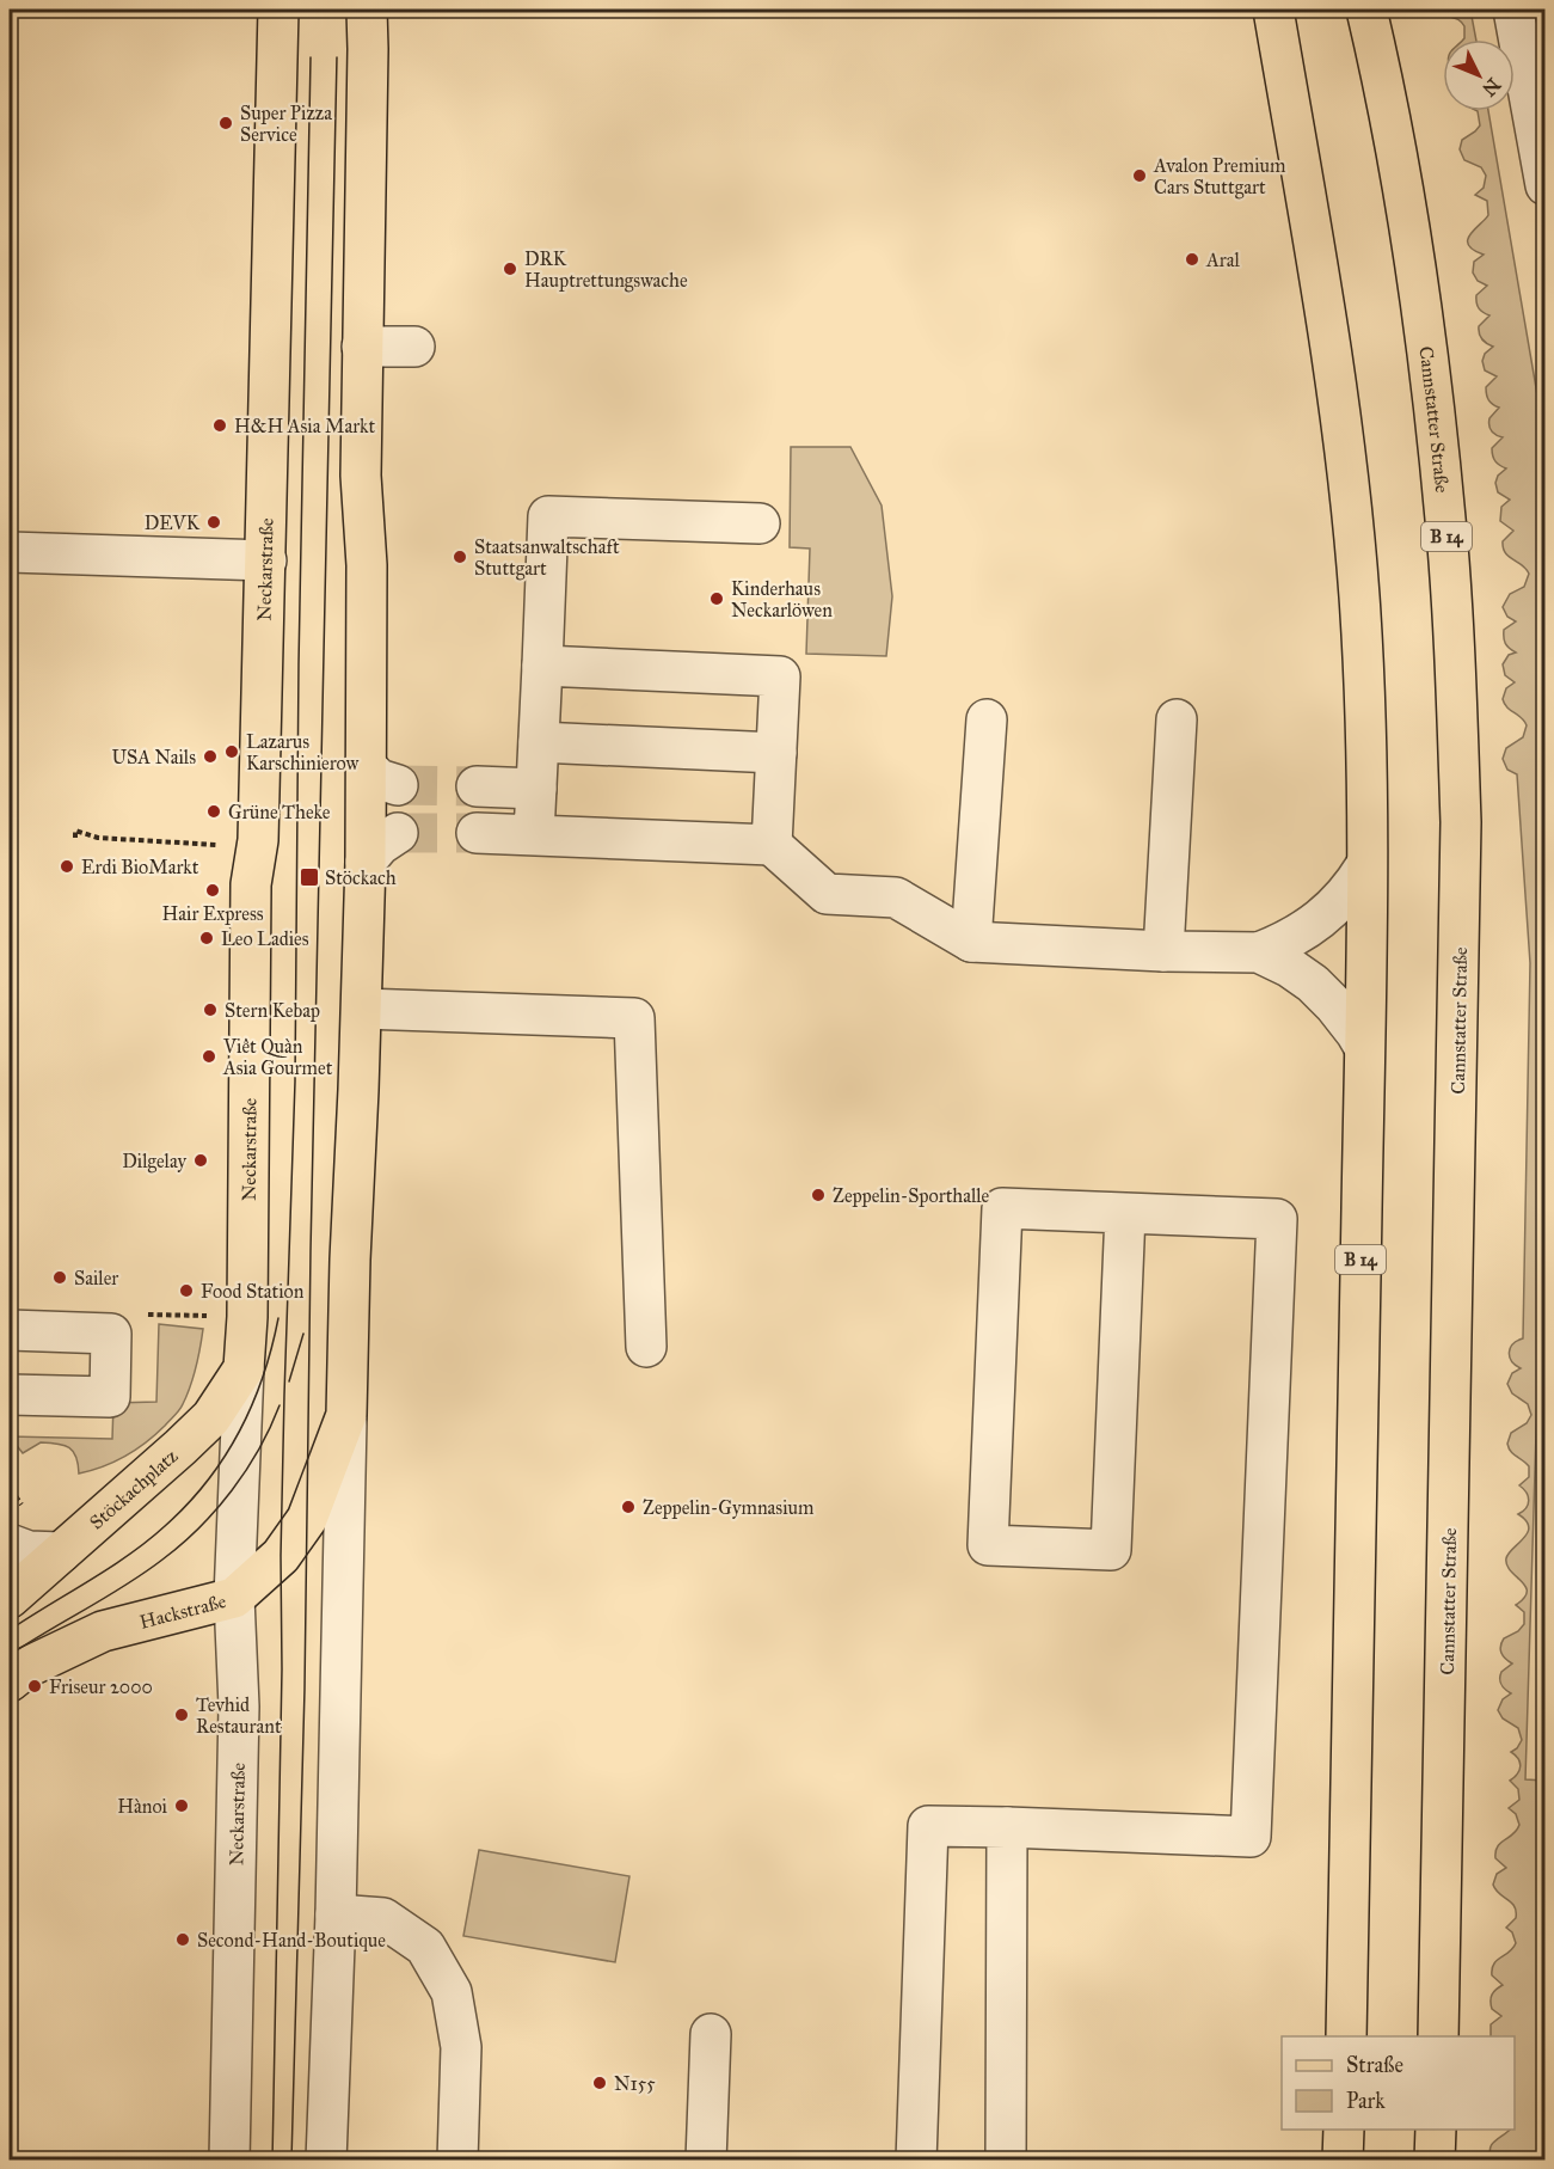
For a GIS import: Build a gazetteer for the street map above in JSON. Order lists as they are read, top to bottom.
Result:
{
  "streets": {
    "main road": [
      "Cannstatter Straße",
      "B 14",
      "Neckarstraße",
      "Stöckachplatz",
      "Hackstraße"
    ]
  },
  "crossings": [
    ["Neckarstraße", "Stöckachplatz"],
    ["Neckarstraße", "Hackstraße"]
  ],
  "places": {
    "other": [
      "Super Pizza Service",
      "Avalon Premium Cars Stuttgart",
      "Aral",
      "DRK Hauptrettungswache",
      "H&H Asia Markt",
      "DEVK",
      "Staatsanwaltschaft Stuttgart",
      "Kinderhaus Neckarlöwen",
      "Lazarus Karschinierow",
      "USA Nails",
      "Grüne Theke",
      "Erdi BioMarkt",
      "Hair Express",
      "Leo Ladies",
      "Stern Kebap",
      "Viêt Quàn Asia Gourmet",
      "Dilgelay",
      "Zeppelin-Sporthalle",
      "Sailer",
      "Food Station",
      "Zeppelin-Gymnasium",
      "Friseur 2000",
      "Tevhid Restaurant",
      "Hànoi",
      "Second-Hand-Boutique",
      "N155"
    ],
    "transit": ["Stöckach"]
  },
  "legend": ["Straße", "Park"],
  "north": "bottom right"
}
